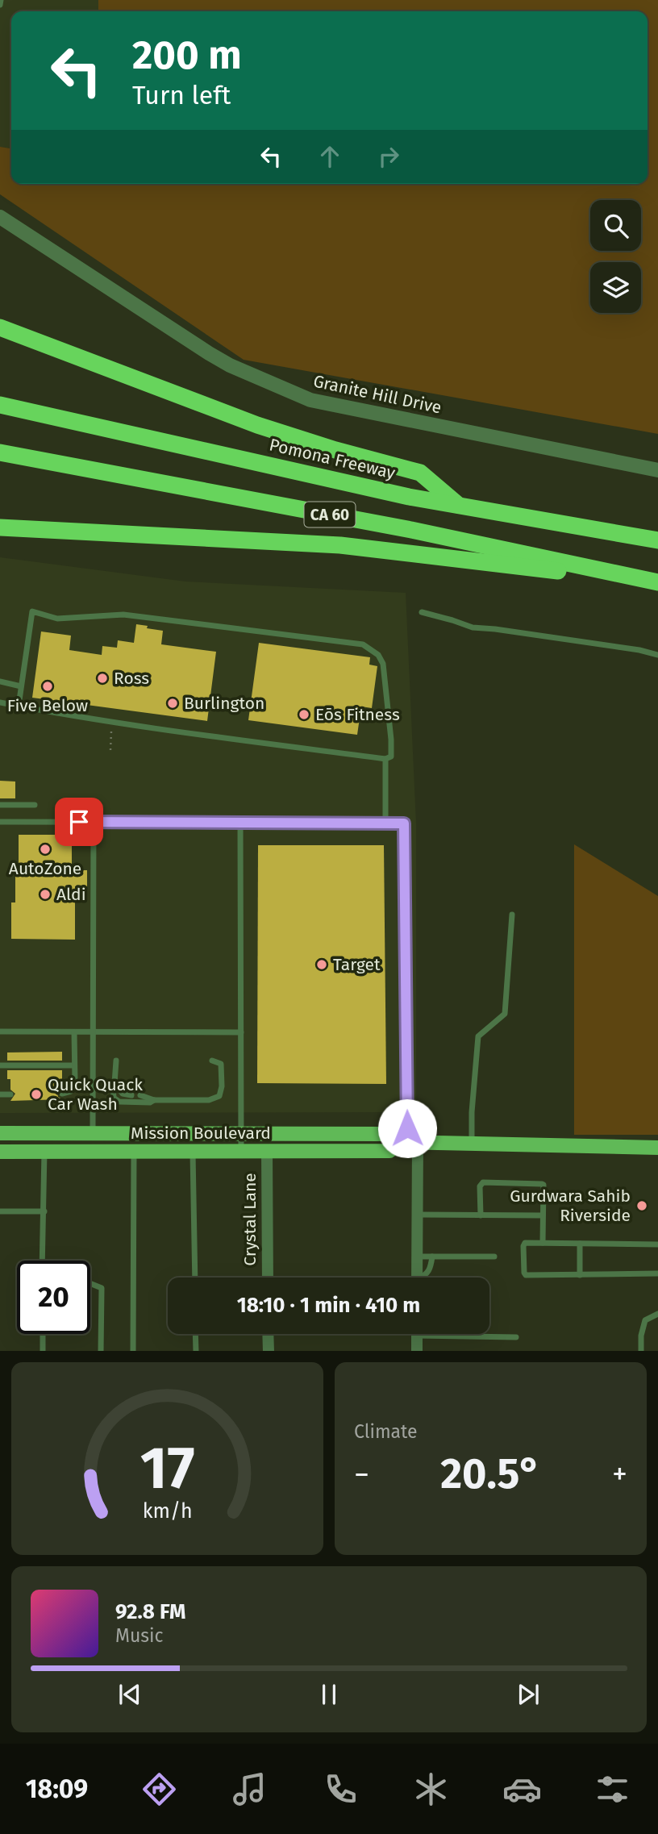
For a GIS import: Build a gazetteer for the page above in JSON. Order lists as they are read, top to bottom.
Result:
{
  "streets": {
    "highway": ["Pomona Freeway", "CA 60"],
    "main road": ["Mission Boulevard"],
    "street": ["Granite Hill Drive", "Crystal Lane"]
  },
  "crossings": [
    ["Mission Boulevard", "Crystal Lane"]
  ],
  "places": [
    "Ross",
    "Five Below",
    "Burlington",
    "Eōs Fitness",
    "AutoZone",
    "Aldi",
    "Target",
    "Quick Quack Car Wash",
    "Gurdwara Sahib Riverside"
  ],
  "page": {
    "turn": ["200 m", "Turn left"],
    "limit": "20",
    "trip": "18:10 · 1 min · 410 m",
    "tile": "Climate",
    "heat": ["−", "20.5°", "+"],
    "song": ["92.8 FM", "Music"],
    "tabs": "18:09",
    "gauge": ["17", "km/h"]
  }
}
